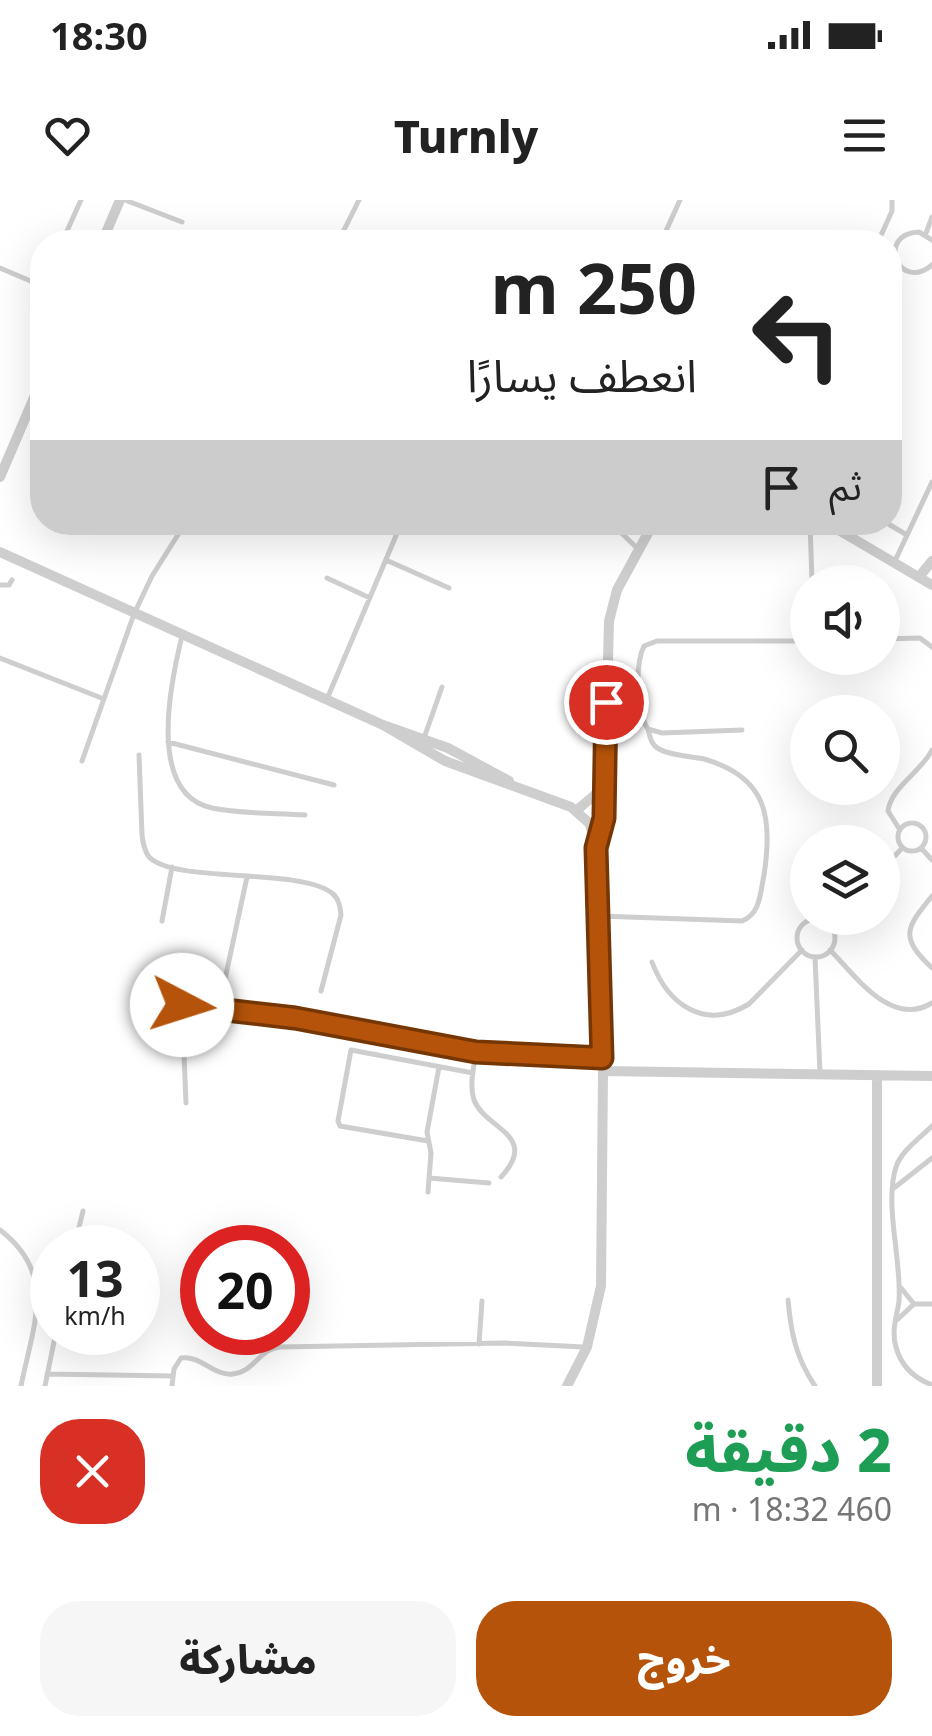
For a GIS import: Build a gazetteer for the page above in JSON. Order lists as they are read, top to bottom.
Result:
{
  "page": {
    "status": "18:30",
    "header": "Turnly",
    "turn": ["250 m", "انعطف يسارًا"],
    "then": "ثم",
    "speed": "13 km/h",
    "limit": "20",
    "heading": ["2 دقيقة", "460 m · 18:32"],
    "buttons": ["خروج", "مشاركة"]
  }
}
